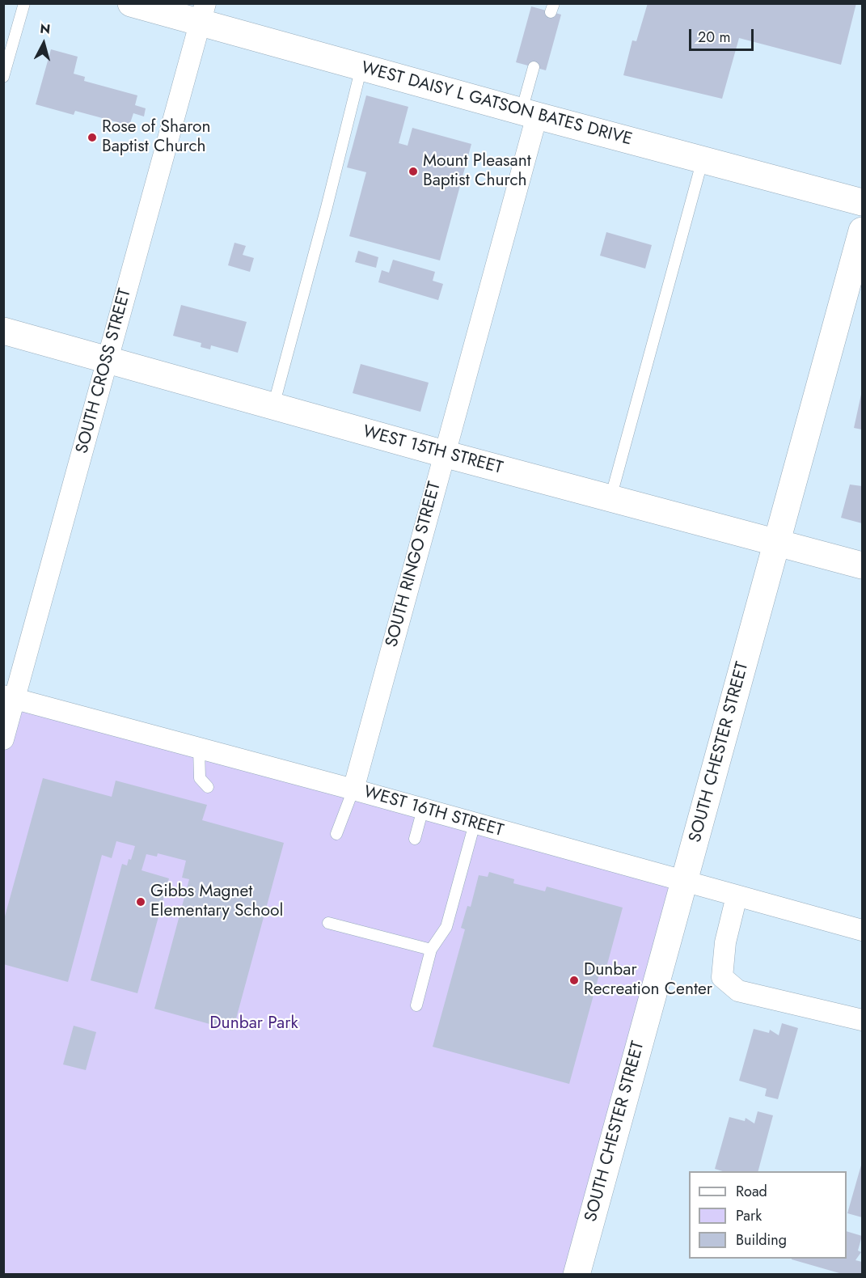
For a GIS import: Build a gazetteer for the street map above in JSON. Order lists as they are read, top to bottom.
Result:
{
  "streets": {
    "street": [
      "WEST DAISY L GATSON BATES DRIVE",
      "SOUTH CROSS STREET",
      "WEST 15TH STREET",
      "SOUTH RINGO STREET",
      "SOUTH CHESTER STREET",
      "WEST 16TH STREET"
    ]
  },
  "crossings": [
    ["WEST DAISY L GATSON BATES DRIVE", "SOUTH CROSS STREET"],
    ["WEST DAISY L GATSON BATES DRIVE", "SOUTH RINGO STREET"],
    ["SOUTH CROSS STREET", "WEST 15TH STREET"],
    ["SOUTH CROSS STREET", "WEST 16TH STREET"],
    ["WEST 15TH STREET", "SOUTH RINGO STREET"],
    ["WEST 15TH STREET", "SOUTH CHESTER STREET"],
    ["SOUTH RINGO STREET", "WEST 16TH STREET"],
    ["SOUTH CHESTER STREET", "WEST 16TH STREET"]
  ],
  "parks": ["Dunbar Park"],
  "places": [
    "Rose of Sharon Baptist Church",
    "Mount Pleasant Baptist Church",
    "Gibbs Magnet Elementary School",
    "Dunbar Recreation Center"
  ],
  "legend": ["Road", "Park", "Building"],
  "scale_bar": "20 m",
  "north": "top"
}
